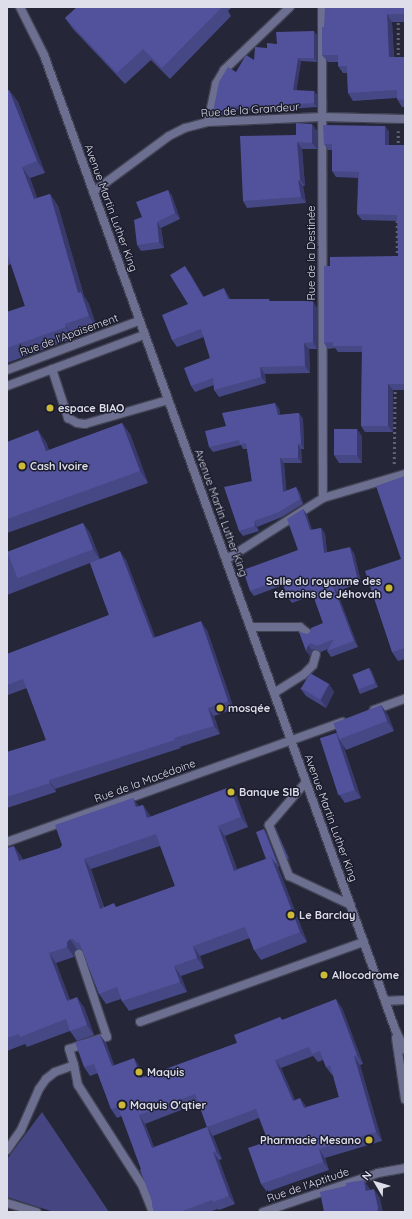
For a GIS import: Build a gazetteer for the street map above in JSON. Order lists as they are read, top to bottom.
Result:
{
  "streets": {
    "street": [
      "Rue de la Grandeur",
      "Avenue Martin Luther King",
      "Rue de la Destinée",
      "Rue de l'Apaisement",
      "Rue de la Macédoine",
      "Rue de l'Aptitude"
    ]
  },
  "crossings": [
    ["Rue de la Grandeur", "Avenue Martin Luther King"],
    ["Rue de la Grandeur", "Rue de la Destinée"],
    ["Avenue Martin Luther King", "Rue de l'Apaisement"],
    ["Avenue Martin Luther King", "Rue de la Macédoine"]
  ],
  "places": [
    "espace BIAO",
    "Cash Ivoire",
    "Salle du royaume des témoins de Jéhovah",
    "mosqée",
    "Banque SIB",
    "Le Barclay",
    "Allocodrome",
    "Maquis",
    "Maquis O'qtier",
    "Pharmacie Mesano"
  ],
  "north": "top left"
}
